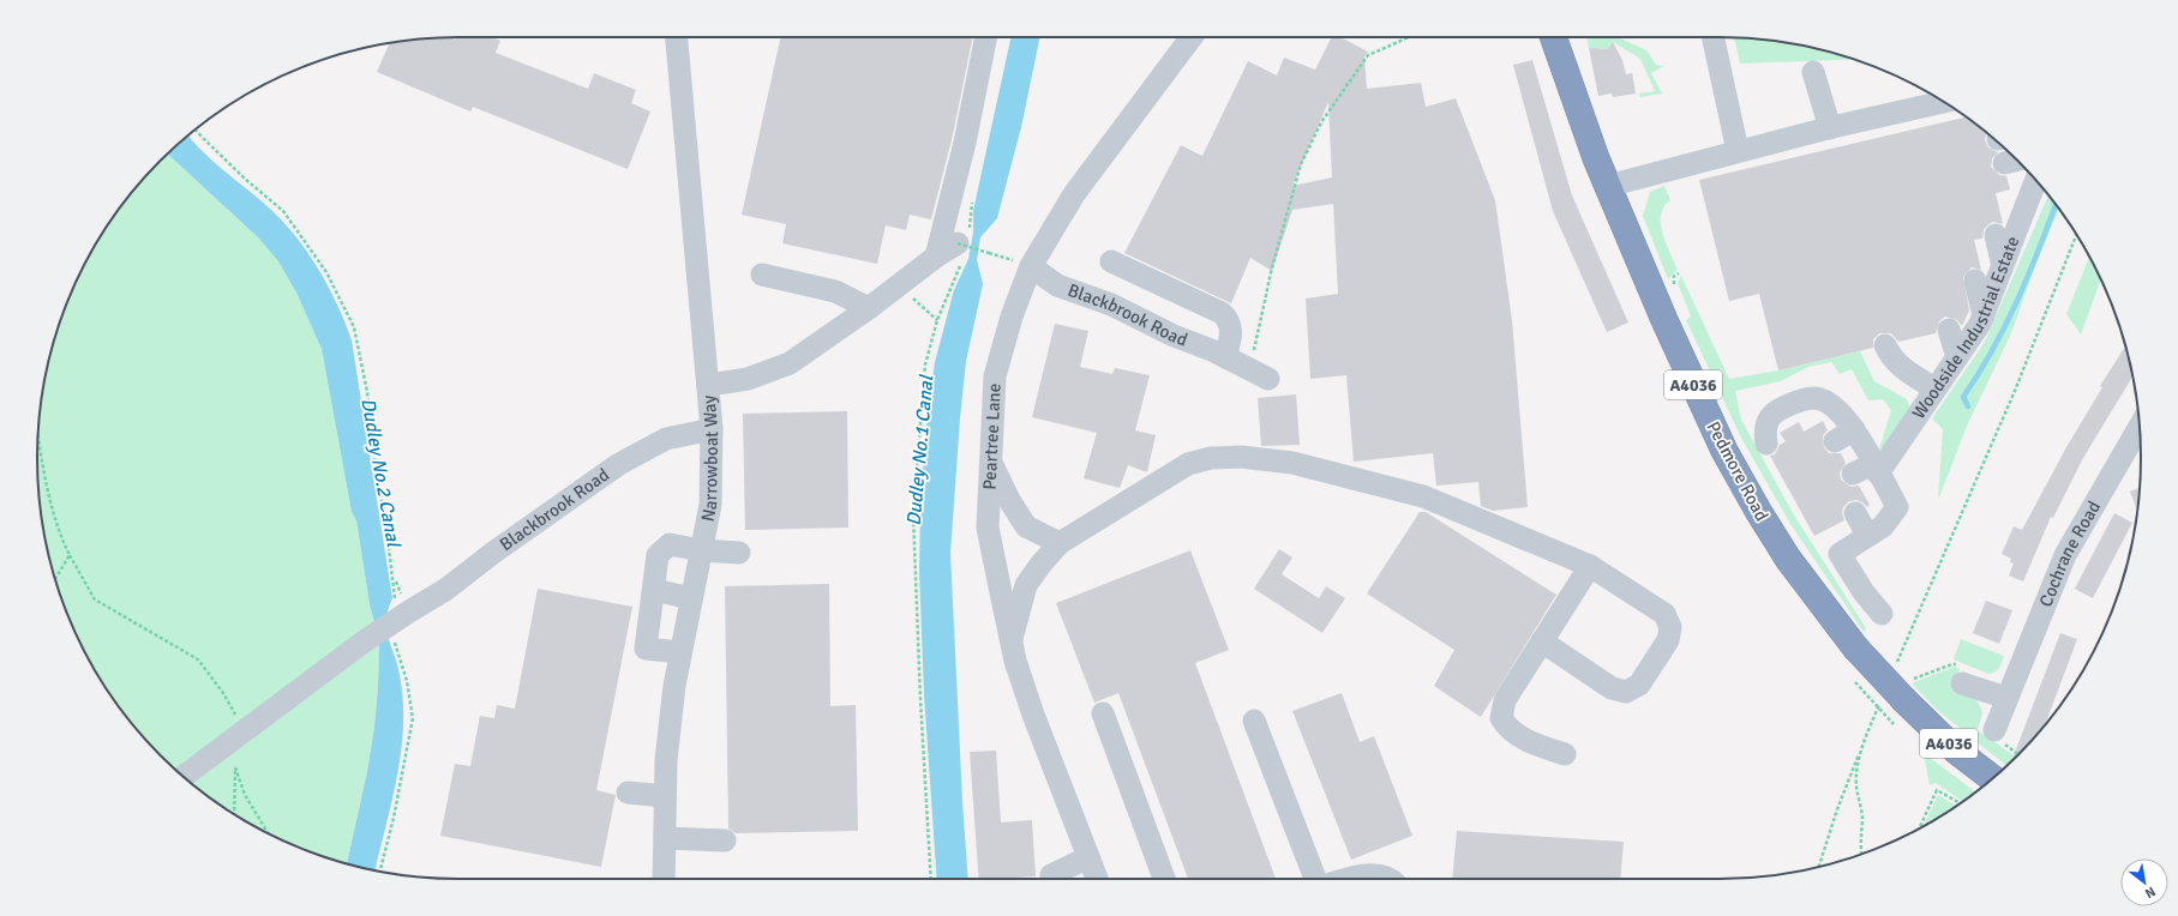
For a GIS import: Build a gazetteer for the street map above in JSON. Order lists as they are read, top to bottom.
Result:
{
  "streets": {
    "highway": ["A4036", "Pedmore Road"],
    "street": [
      "Blackbrook Road",
      "Woodside Industrial Estate",
      "Peartree Lane",
      "Narrowboat Way",
      "Cochrane Road"
    ]
  },
  "crossings": [
    ["Blackbrook Road", "Peartree Lane"],
    ["Blackbrook Road", "Narrowboat Way"]
  ],
  "water": ["Dudley No.1 Canal", "Dudley No.2 Canal"],
  "north": "bottom right"
}
